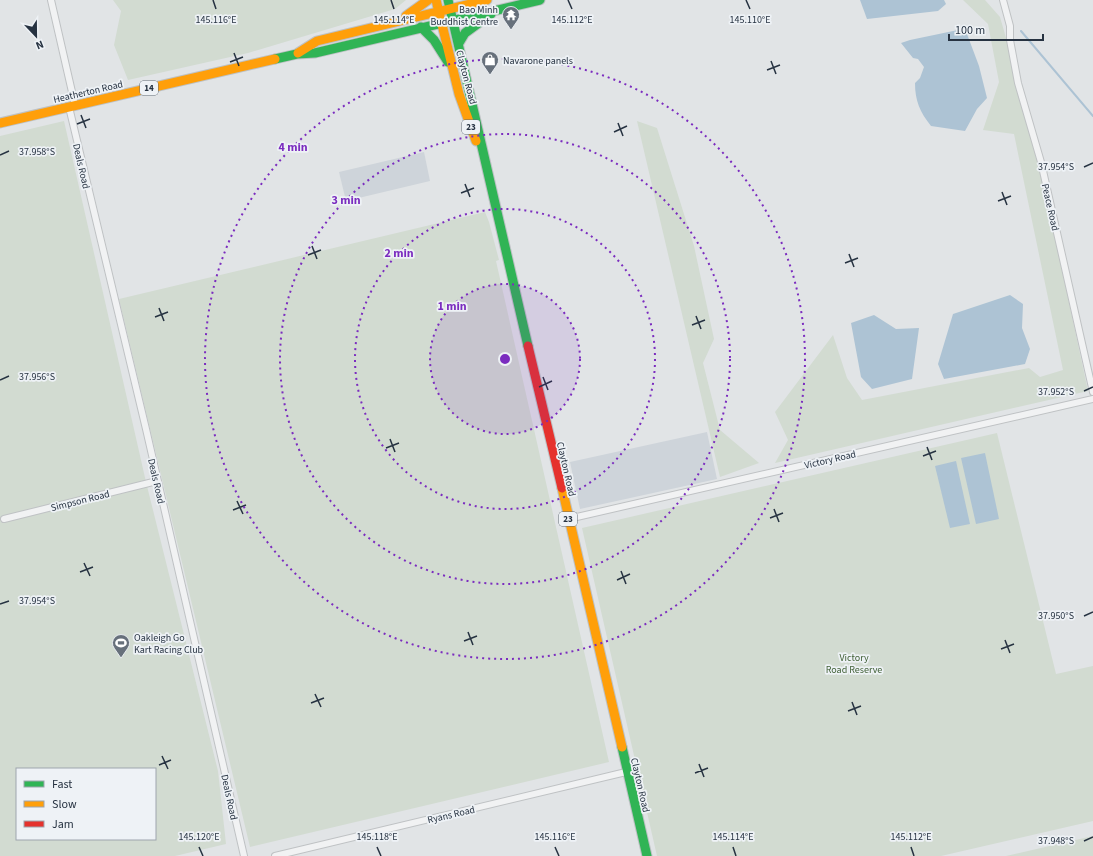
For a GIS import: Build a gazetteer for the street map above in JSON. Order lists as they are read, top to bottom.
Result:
{
  "streets": {
    "main road": [
      "Clayton Road",
      "14",
      "Heatherton Road",
      "23"
    ],
    "street": [
      "Deals Road",
      "Peace Road",
      "Victory Road",
      "Simpson Road",
      "Ryans Road"
    ]
  },
  "crossings": [
    ["Clayton Road", "14"],
    ["Clayton Road", "Heatherton Road"],
    ["Clayton Road", "23"],
    ["Clayton Road", "Victory Road"],
    ["Clayton Road", "Ryans Road"],
    ["14", "Heatherton Road"],
    ["14", "23"],
    ["Heatherton Road", "23"],
    ["Heatherton Road", "Deals Road"],
    ["Deals Road", "Simpson Road"]
  ],
  "parks": ["Victory Road Reserve"],
  "places": {
    "temple": ["Bao Minh Buddhist Centre"],
    "shop": ["Navarone panels"],
    "sports": ["Oakleigh Go Kart Racing Club"]
  },
  "legend": ["Fast", "Slow", "Jam"],
  "scale_bar": "100 m",
  "north": "bottom",
  "coordinates": [
    "145.110°E",
    "145.116°E",
    "145.114°E",
    "145.112°E",
    "37.958°S",
    "37.954°S",
    "37.956°S",
    "37.952°S",
    "37.950°S",
    "145.120°E",
    "145.118°E",
    "37.948°S"
  ],
  "rings": [
    "4 min",
    "3 min",
    "2 min",
    "1 min"
  ]
}
